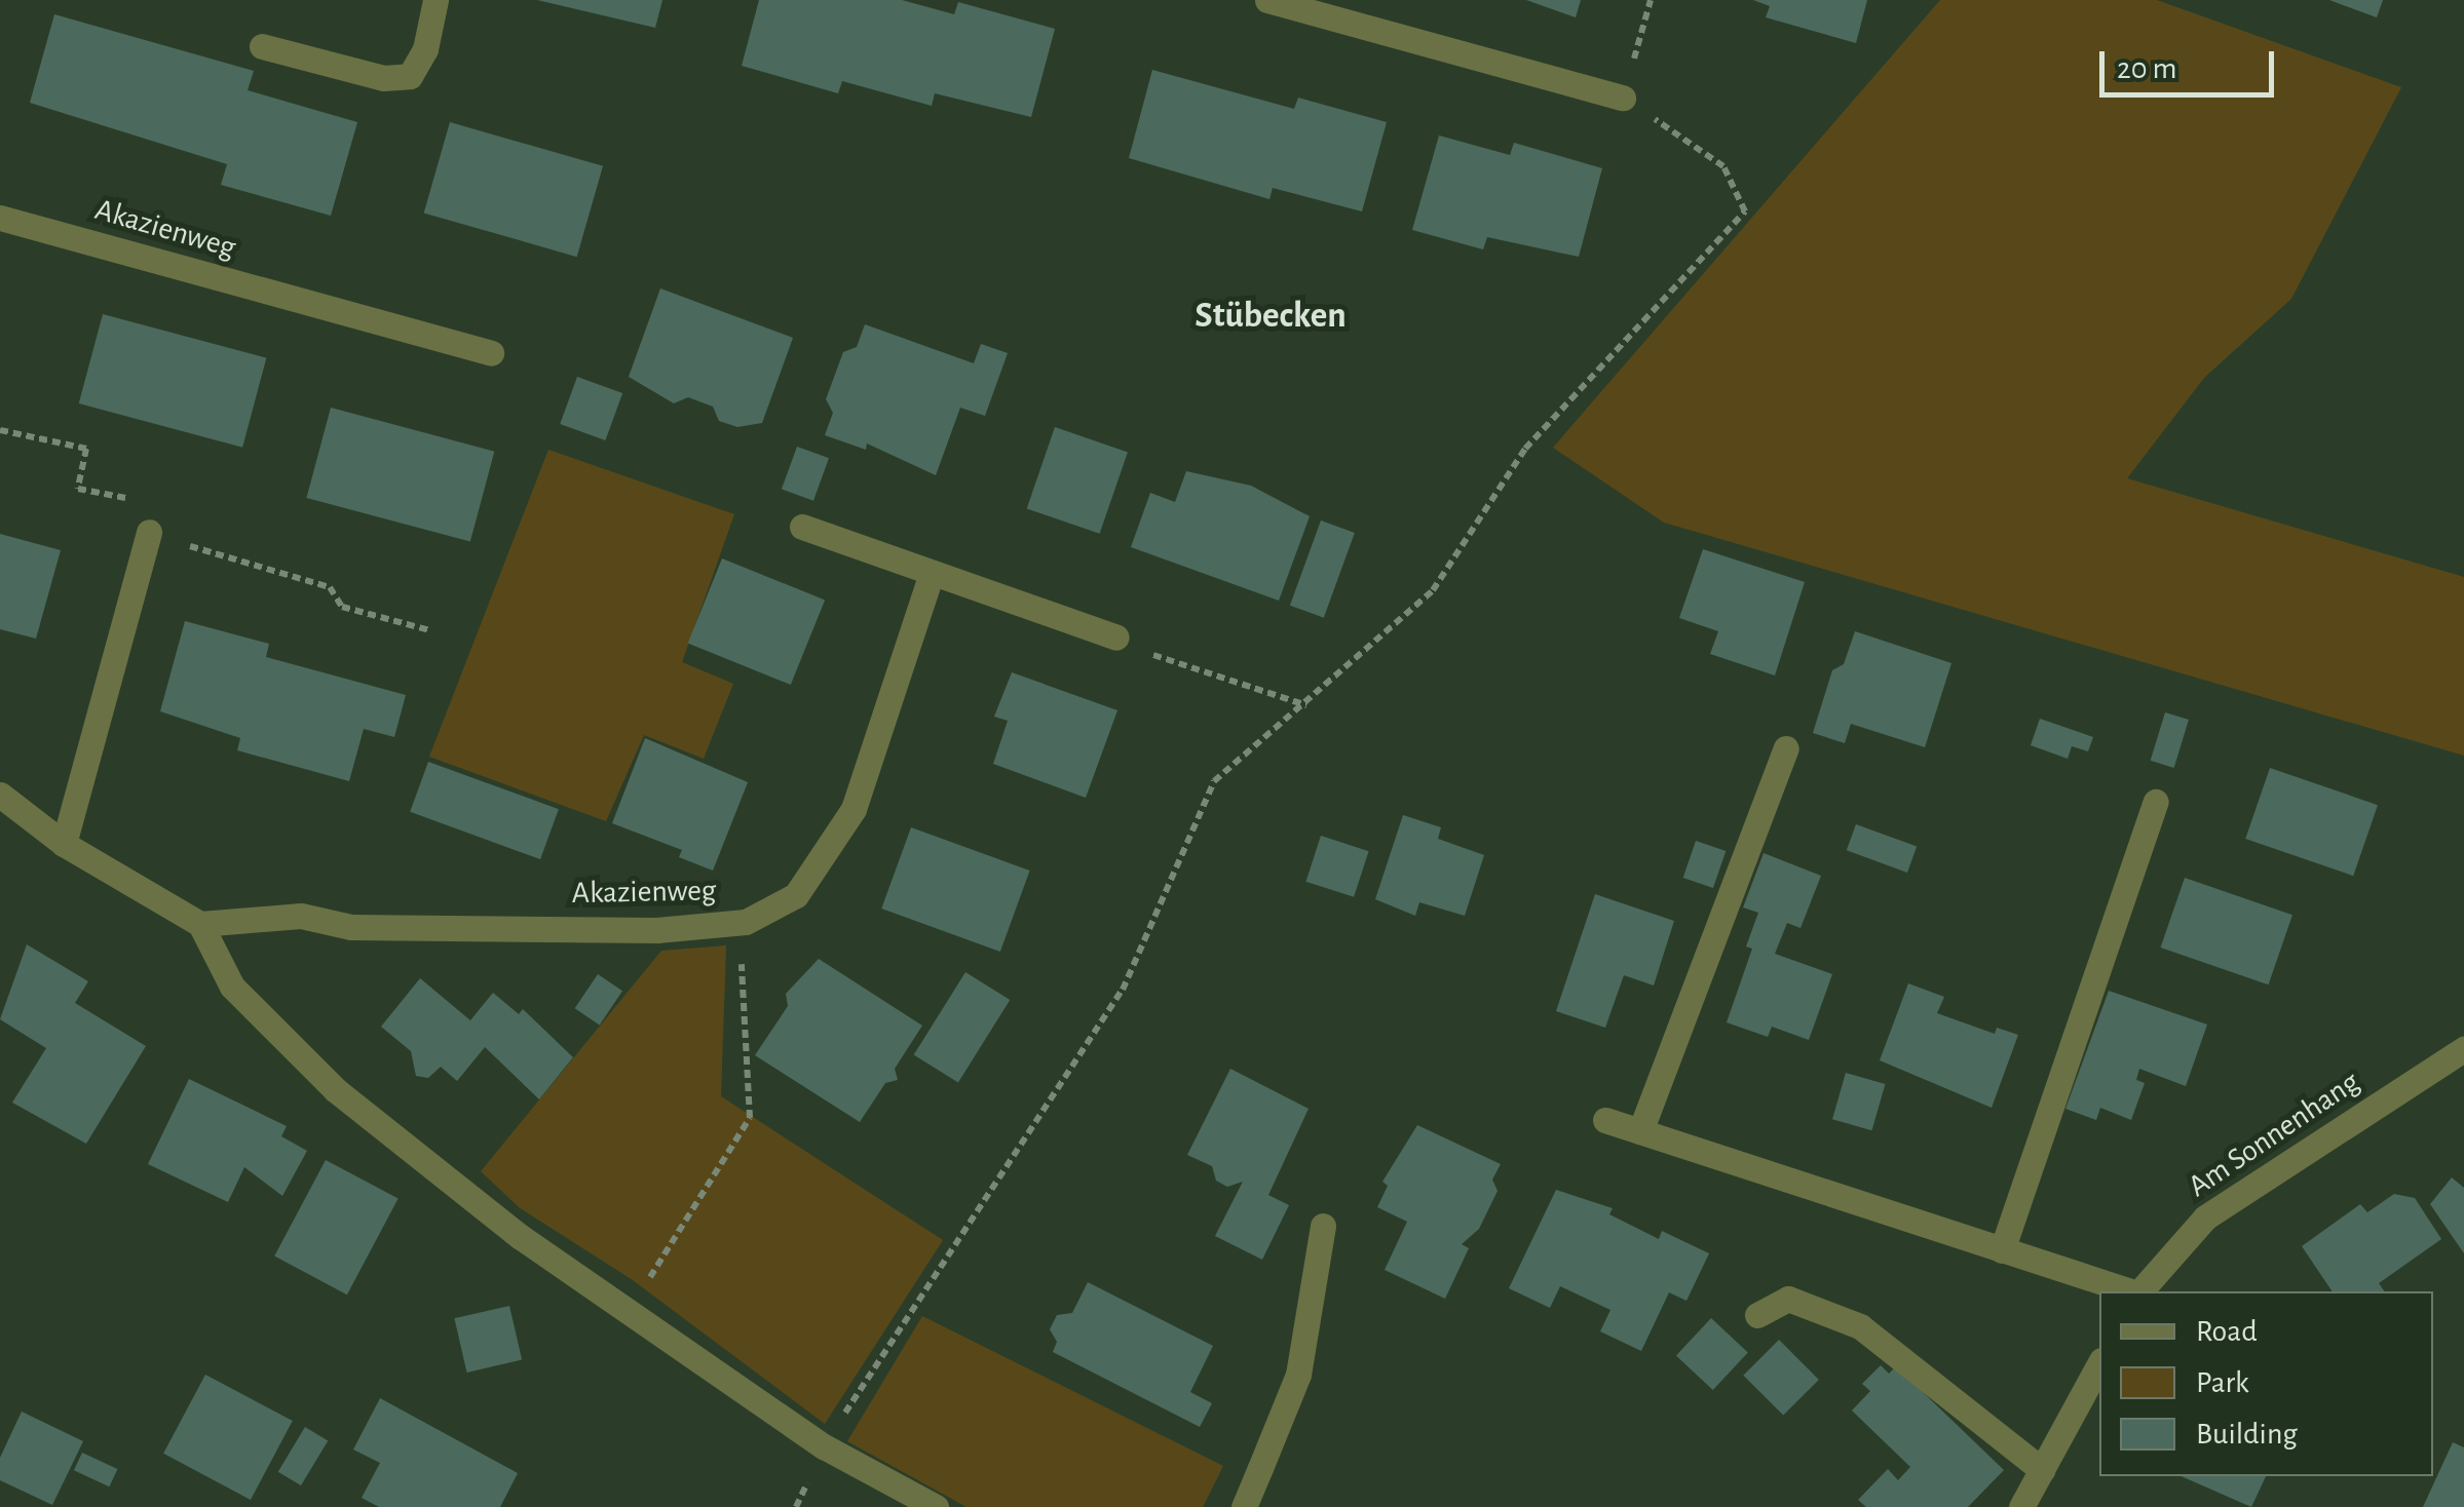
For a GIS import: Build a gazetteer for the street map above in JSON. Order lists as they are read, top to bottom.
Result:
{
  "streets": {
    "street": ["Akazienweg", "Am Sonnenhang"]
  },
  "districts": ["Stübecken"],
  "legend": ["Road", "Park", "Building"],
  "scale_bar": "20 m"
}
